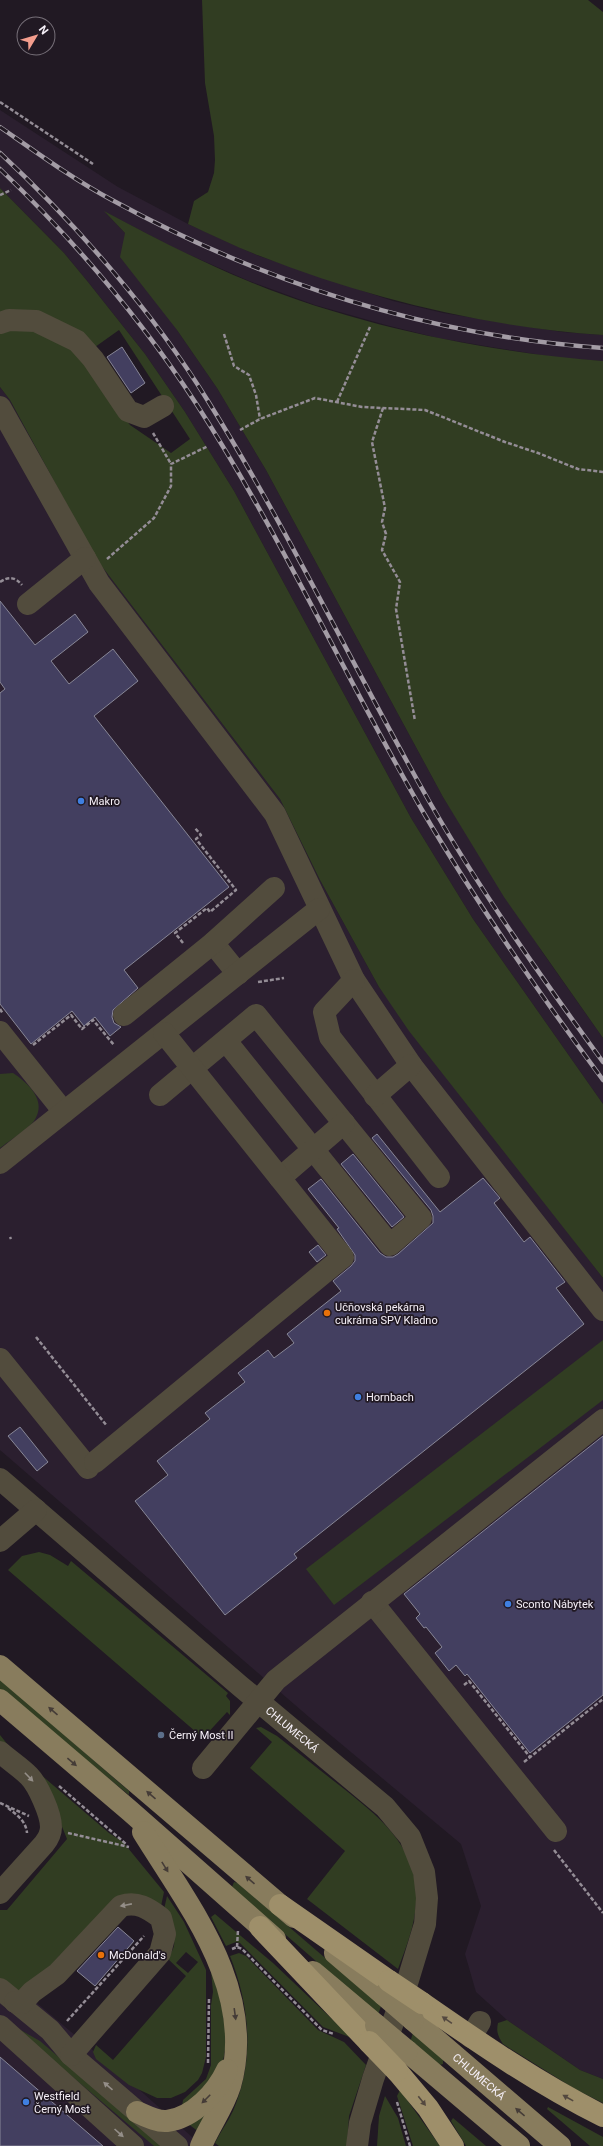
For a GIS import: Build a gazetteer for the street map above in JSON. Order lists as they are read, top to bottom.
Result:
{
  "streets": {
    "main road": ["CHLUMECKÁ"]
  },
  "places": [
    "Makro",
    "Učňovská pekárna cukrárna SPV Kladno",
    "Hornbach",
    "Sconto Nábytek",
    "Černý Most II",
    "McDonald's",
    "Westfield Černý Most"
  ],
  "north": "top right"
}
